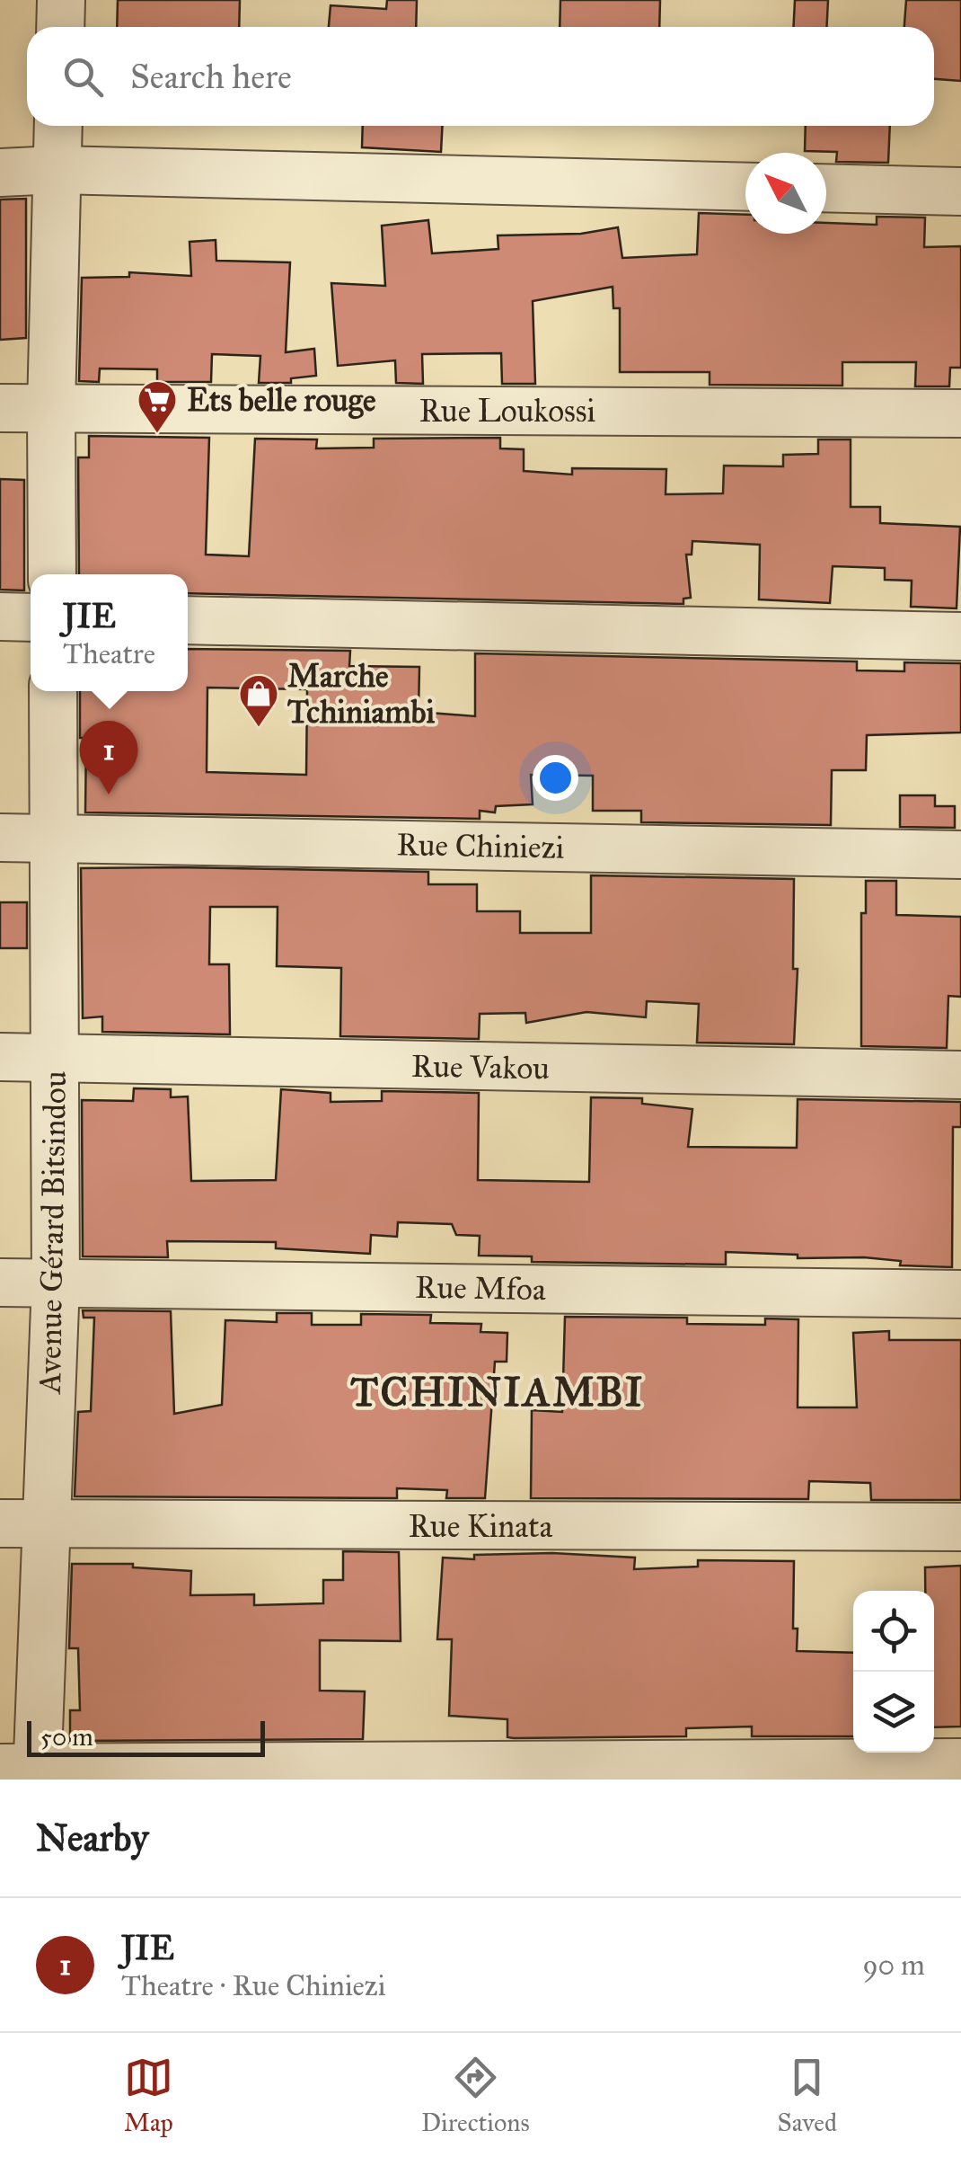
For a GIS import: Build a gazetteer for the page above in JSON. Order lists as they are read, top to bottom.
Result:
{
  "streets": {
    "street": [
      "Rue Loukossi",
      "Rue Chiniezi",
      "Rue Vakou",
      "Avenue Gérard Bitsindou",
      "Rue Mfoa",
      "Rue Kinata"
    ]
  },
  "crossings": [
    ["Rue Chiniezi", "Avenue Gérard Bitsindou"],
    ["Rue Vakou", "Avenue Gérard Bitsindou"],
    ["Avenue Gérard Bitsindou", "Rue Mfoa"],
    ["Avenue Gérard Bitsindou", "Rue Kinata"]
  ],
  "districts": ["TCHINIAMBI"],
  "places": {
    "supermarket": ["Ets belle rouge"],
    "shop": ["Marche Tchiniambi"]
  },
  "scale_bar": "50 m",
  "north": "top left",
  "page": {
    "search": "Search here",
    "popup": ["JIE", "Theatre"],
    "pins": "1",
    "scale": "50 m",
    "heading": "Nearby",
    "list": [
      {
        "mark": "1",
        "name": "JIE",
        "note": "Theatre · Rue Chiniezi",
        "value": "90 m"
      }
    ],
    "nav": ["Map", "Directions", "Saved"]
  }
}
